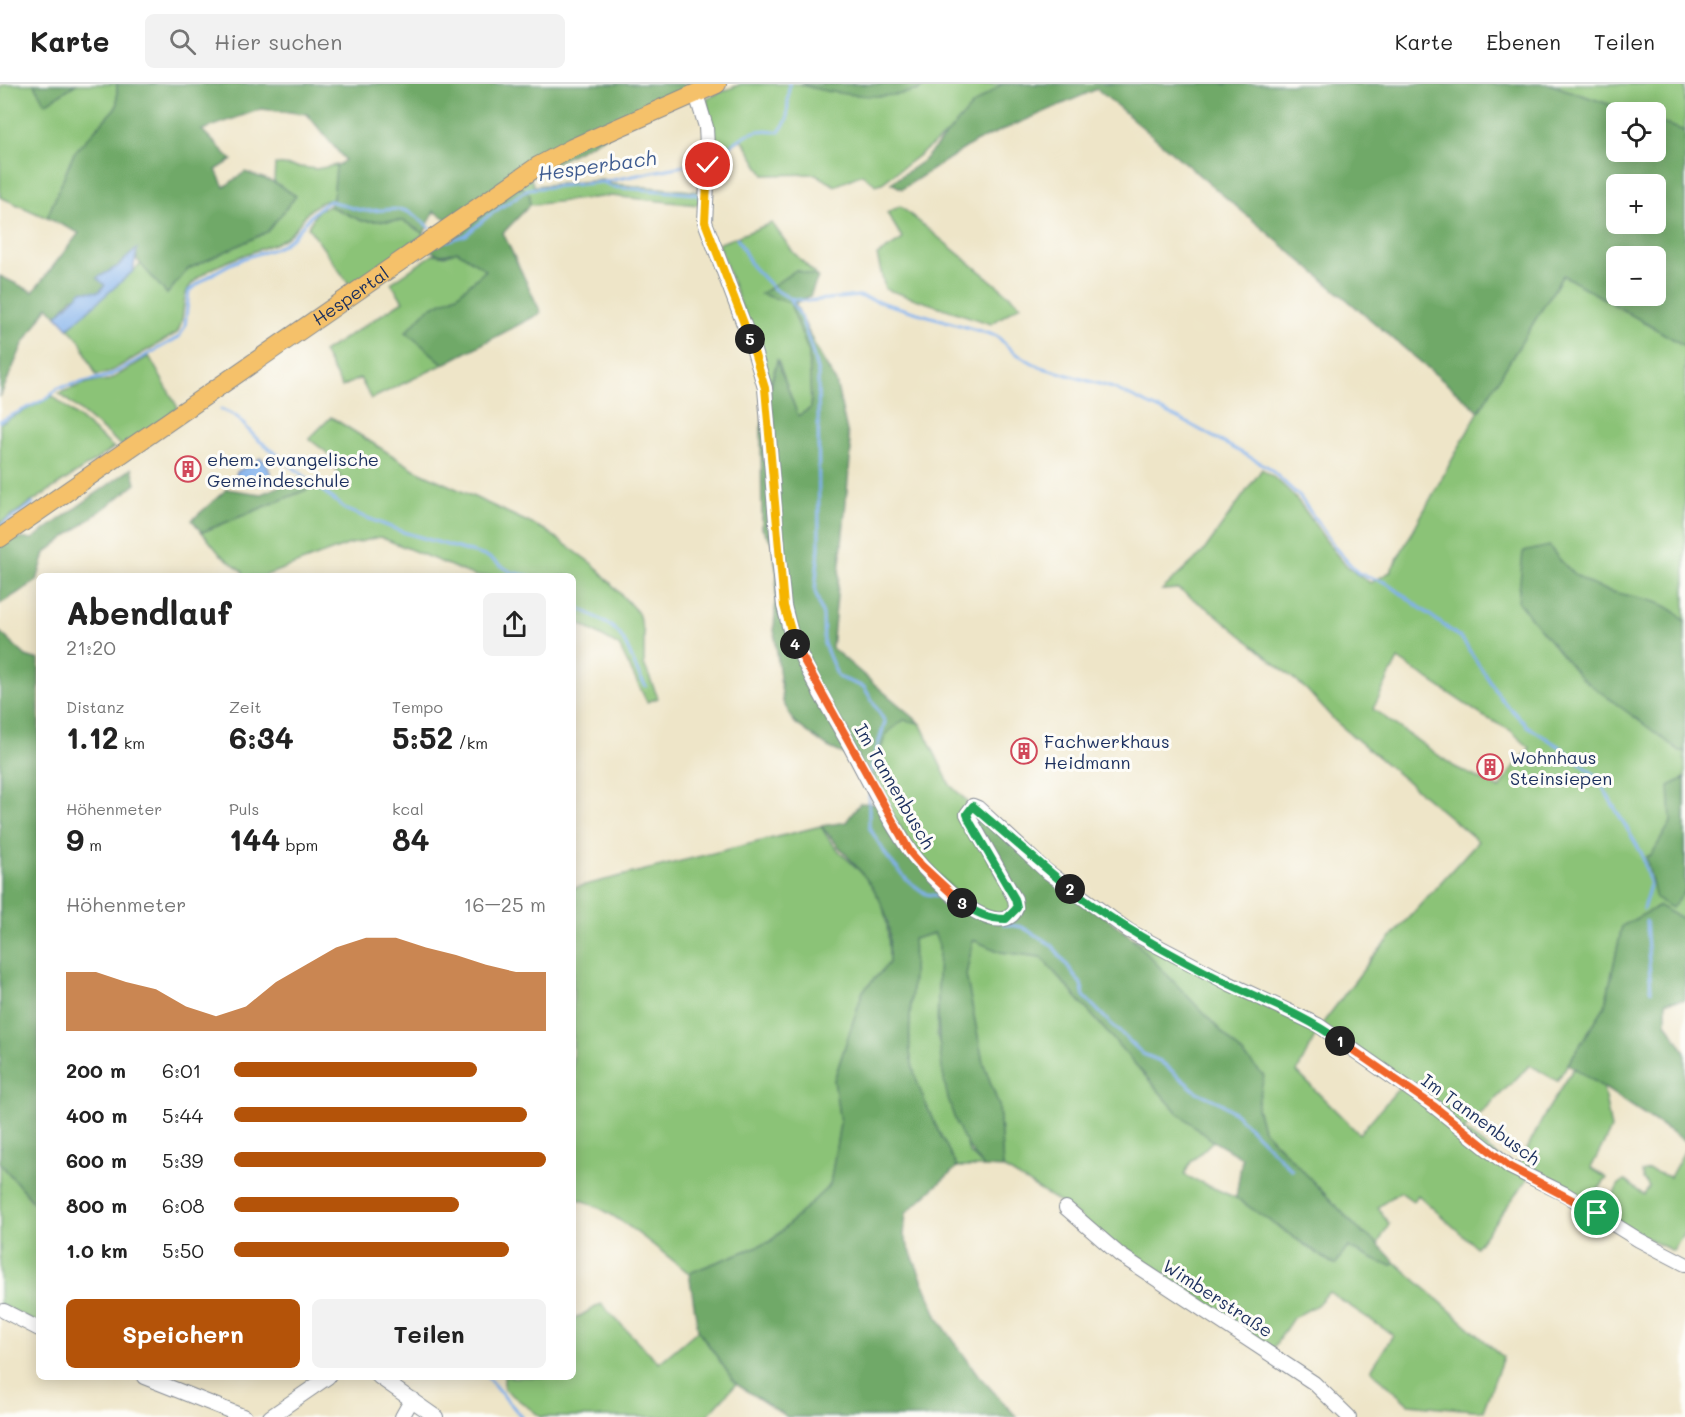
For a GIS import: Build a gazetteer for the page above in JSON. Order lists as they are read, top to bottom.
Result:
{
  "streets": {
    "main road": ["Hespertal"],
    "street": ["Im Tannenbusch", "Wimberstraße"]
  },
  "crossings": [
    ["Hespertal", "Im Tannenbusch"]
  ],
  "water": ["Hesperbach"],
  "places": {
    "building": ["ehem. evangelische Gemeindeschule", "Fachwerkhaus Heidmann", "Wohnhaus Steinsiepen"]
  },
  "page": {
    "header": "Karte",
    "search": "Hier suchen",
    "nav": ["Karte", "Ebenen", "Teilen"],
    "map_buttons": ["+", "−"],
    "pins": [
      "5",
      "4",
      "2",
      "3",
      "1"
    ],
    "heading": ["Abendlauf", "21:20"],
    "stats": [
      ["Distanz", "1.12 km"],
      ["Zeit", "6:34"],
      ["Tempo", "5:52 /km"],
      ["Höhenmeter", "9 m"],
      ["Puls", "144 bpm"],
      ["kcal", "84"]
    ],
    "chart": ["Höhenmeter", "16–25 m"],
    "list": [
      {
        "name": "200 m",
        "note": "6:01"
      },
      {
        "name": "400 m",
        "note": "5:44"
      },
      {
        "name": "600 m",
        "note": "5:39"
      },
      {
        "name": "800 m",
        "note": "6:08"
      },
      {
        "name": "1.0 km",
        "note": "5:50"
      }
    ],
    "buttons": ["Speichern", "Teilen"]
  }
}
